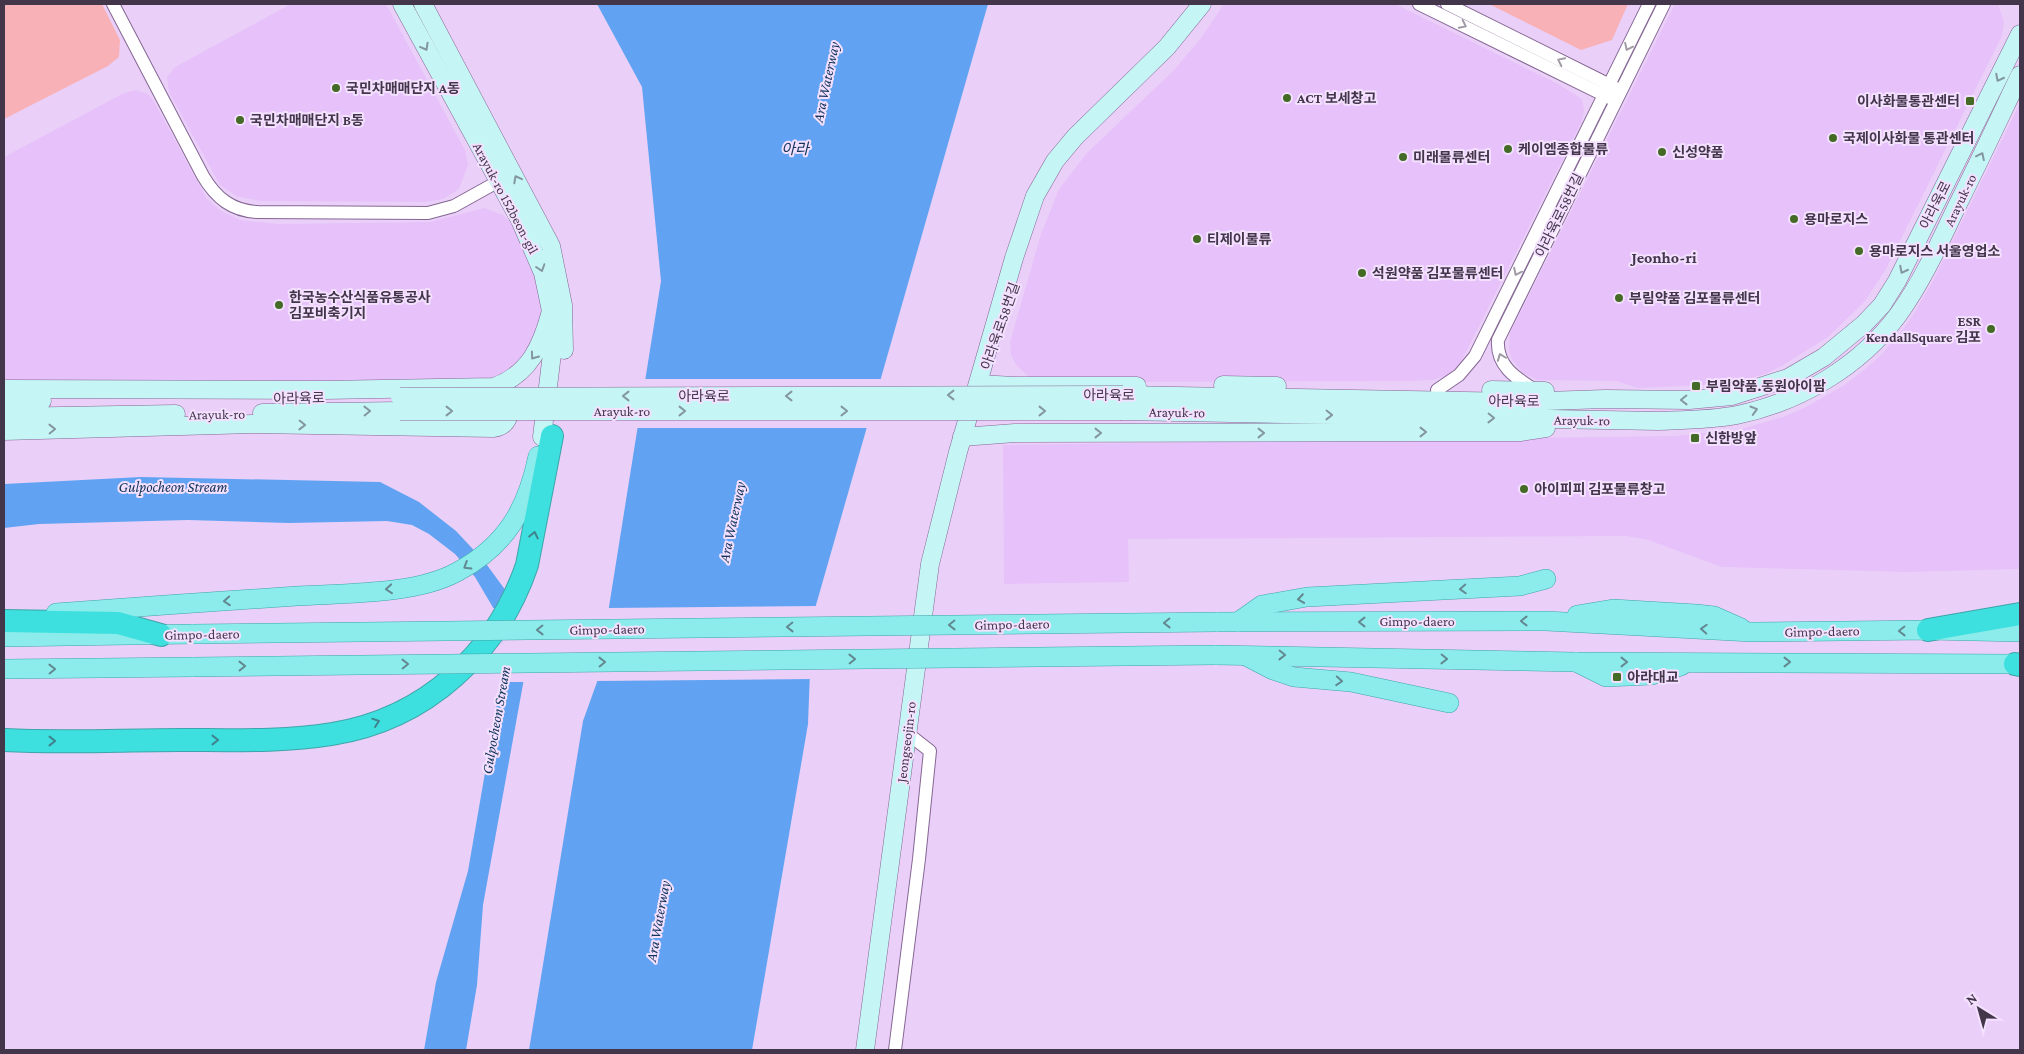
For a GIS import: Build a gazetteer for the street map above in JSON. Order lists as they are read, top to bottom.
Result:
{
  "streets": {
    "main road": ["Gimpo-daero"],
    "street": [
      "Arayuk-ro 152beon-gil",
      "Arayuk-ro",
      "아라육로",
      "아라육로58번길",
      "Jeongseojin-ro"
    ]
  },
  "crossings": [
    ["Arayuk-ro", "아라육로"],
    ["아라육로58번길", "Jeongseojin-ro"]
  ],
  "one_way": ["아라육로"],
  "districts": ["Jeonho-ri"],
  "water": ["Ara Waterway", "아라", "Gulpocheon Stream"],
  "places": {
    "other": [
      "국민차매매단지 A동",
      "ACT 보세창고",
      "국민차매매단지 B동",
      "국제이사화물 통관센터",
      "케이엠종합물류",
      "신성약품",
      "미래물류센터",
      "용마로지스",
      "티제이물류",
      "용마로지스 서울영업소",
      "석원약품 김포물류센터",
      "부림약품 김포물류센터",
      "한국농수산식품유통공사 김포비축기지",
      "ESR KendallSquare 김포",
      "아이피피 김포물류창고"
    ],
    "transit": [
      "이사화물통관센터",
      "부림약품.동원아이팜",
      "신한방앞",
      "아라대교"
    ]
  },
  "north": "top left"
}
